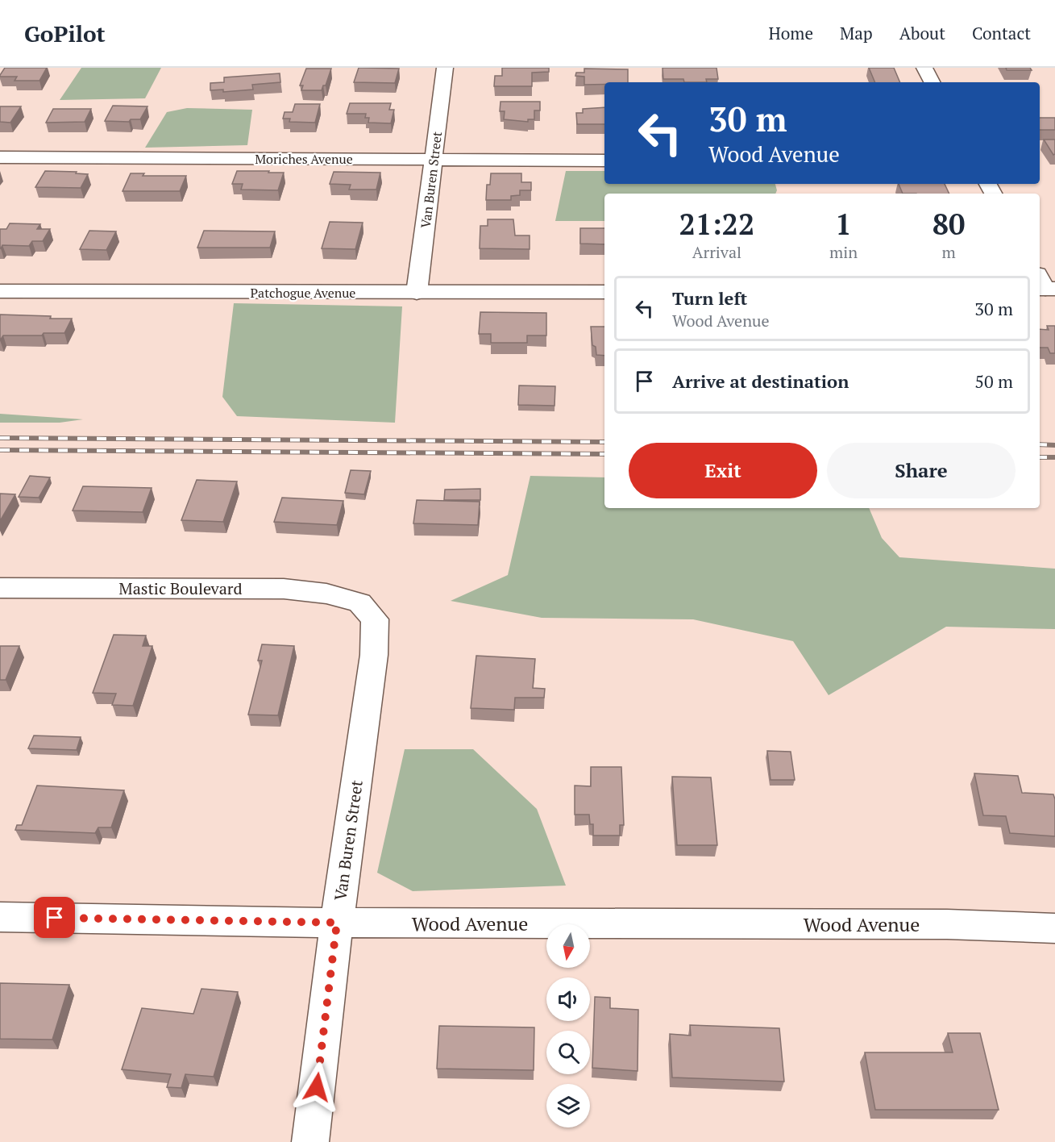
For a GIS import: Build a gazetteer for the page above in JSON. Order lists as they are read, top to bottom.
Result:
{
  "streets": {
    "street": [
      "Moriches Avenue",
      "Van Buren Street",
      "Patchogue Avenue",
      "Mastic Boulevard",
      "Wood Avenue"
    ]
  },
  "crossings": [
    ["Moriches Avenue", "Van Buren Street"],
    ["Van Buren Street", "Patchogue Avenue"],
    ["Van Buren Street", "Mastic Boulevard"],
    ["Van Buren Street", "Wood Avenue"]
  ],
  "north": "bottom",
  "page": {
    "header": "GoPilot",
    "nav": [
      "Home",
      "Map",
      "About",
      "Contact"
    ],
    "turn": ["30 m", "Wood Avenue"],
    "eta": [
      "21:22",
      "Arrival",
      "1",
      "min",
      "80",
      "m"
    ],
    "list": [
      {
        "name": "Turn left",
        "note": "Wood Avenue",
        "value": "30 m"
      },
      {
        "name": "Arrive at destination",
        "value": "50 m"
      }
    ],
    "buttons": ["Exit", "Share"]
  }
}
